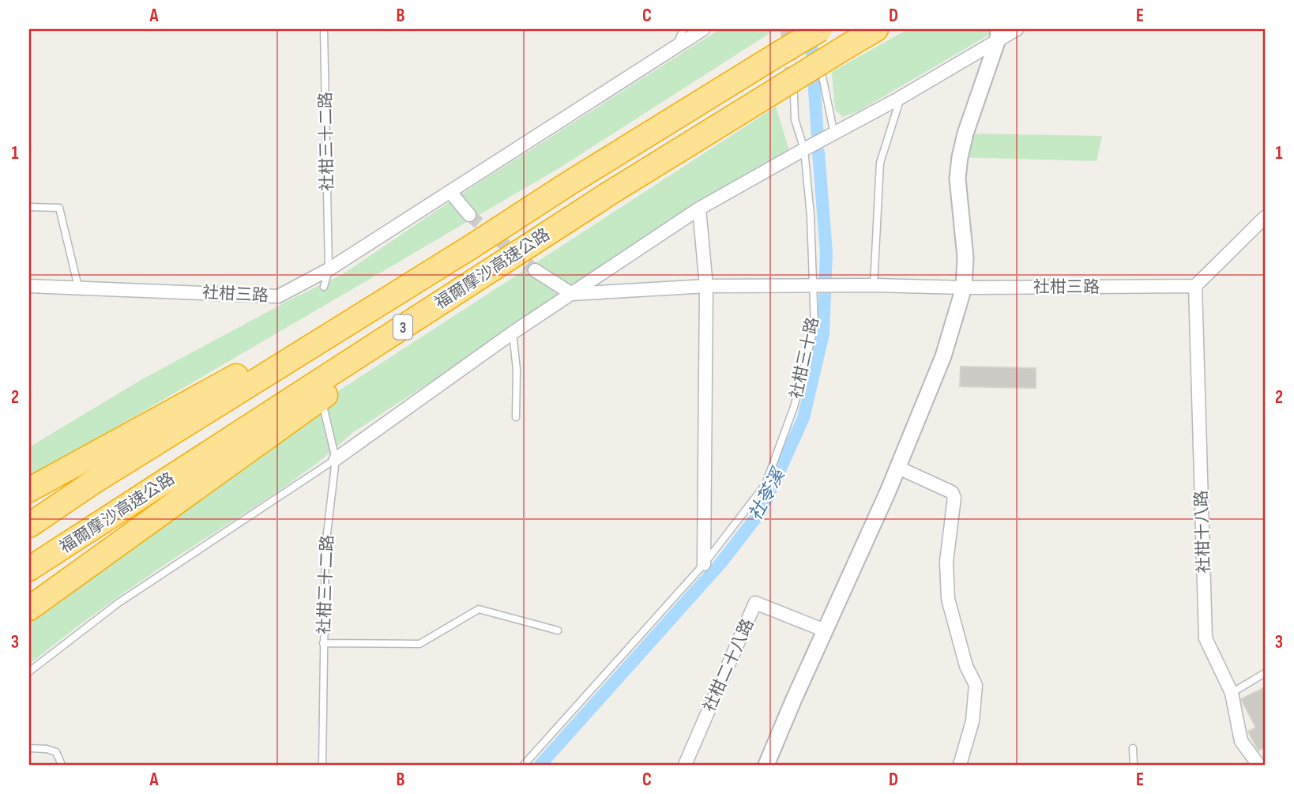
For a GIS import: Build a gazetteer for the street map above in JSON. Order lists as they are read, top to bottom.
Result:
{
  "streets": {
    "highway": ["福爾摩沙高速公路", "3"],
    "street": ["社柑三路", "社柑十八路", "社柑二十八路"],
    "lane": ["社柑三十二路", "社柑三十路"]
  },
  "crossings": [
    ["社柑三十二路", "社柑三路"],
    ["福爾摩沙高速公路", "社柑三十路"],
    ["社柑三路", "社柑三十路"],
    ["社柑三路", "社柑十八路"]
  ],
  "water": ["社苓溪"],
  "grid": {
    "columns": [
      "A",
      "B",
      "C",
      "D",
      "E"
    ],
    "rows": ["1", "2", "3"]
  }
}
